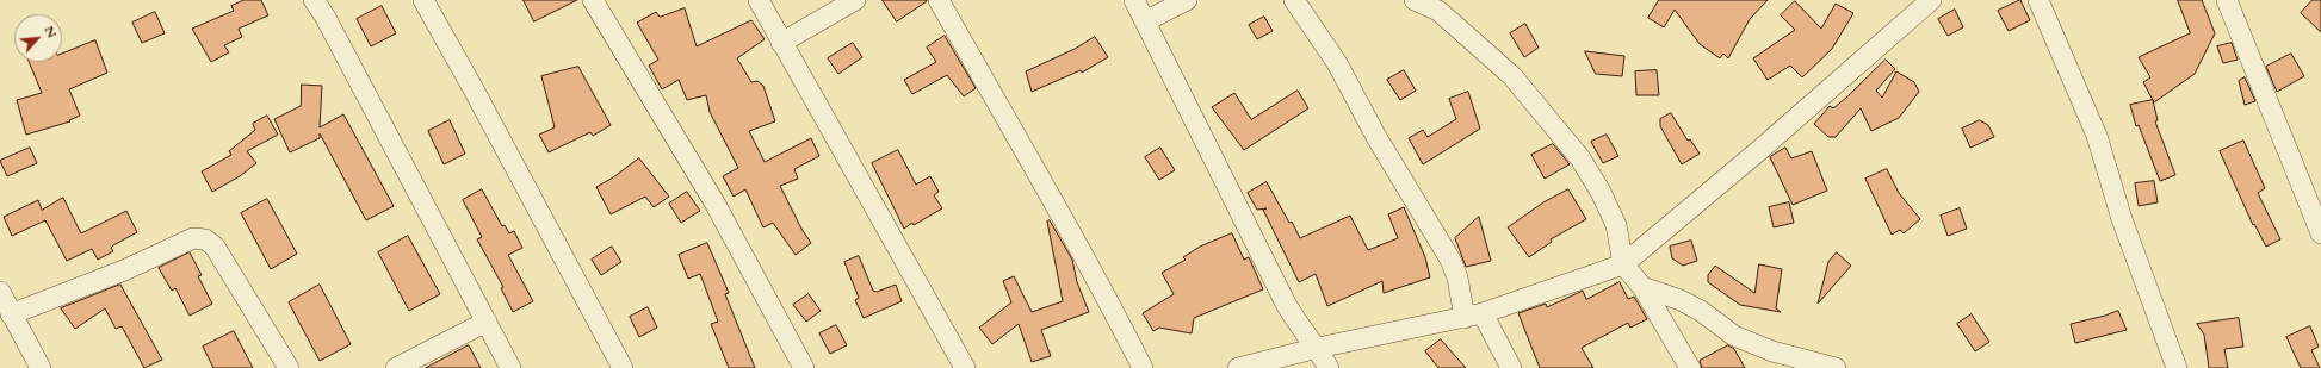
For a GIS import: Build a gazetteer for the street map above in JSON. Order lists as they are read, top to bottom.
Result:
{
  "north": "top right"
}
